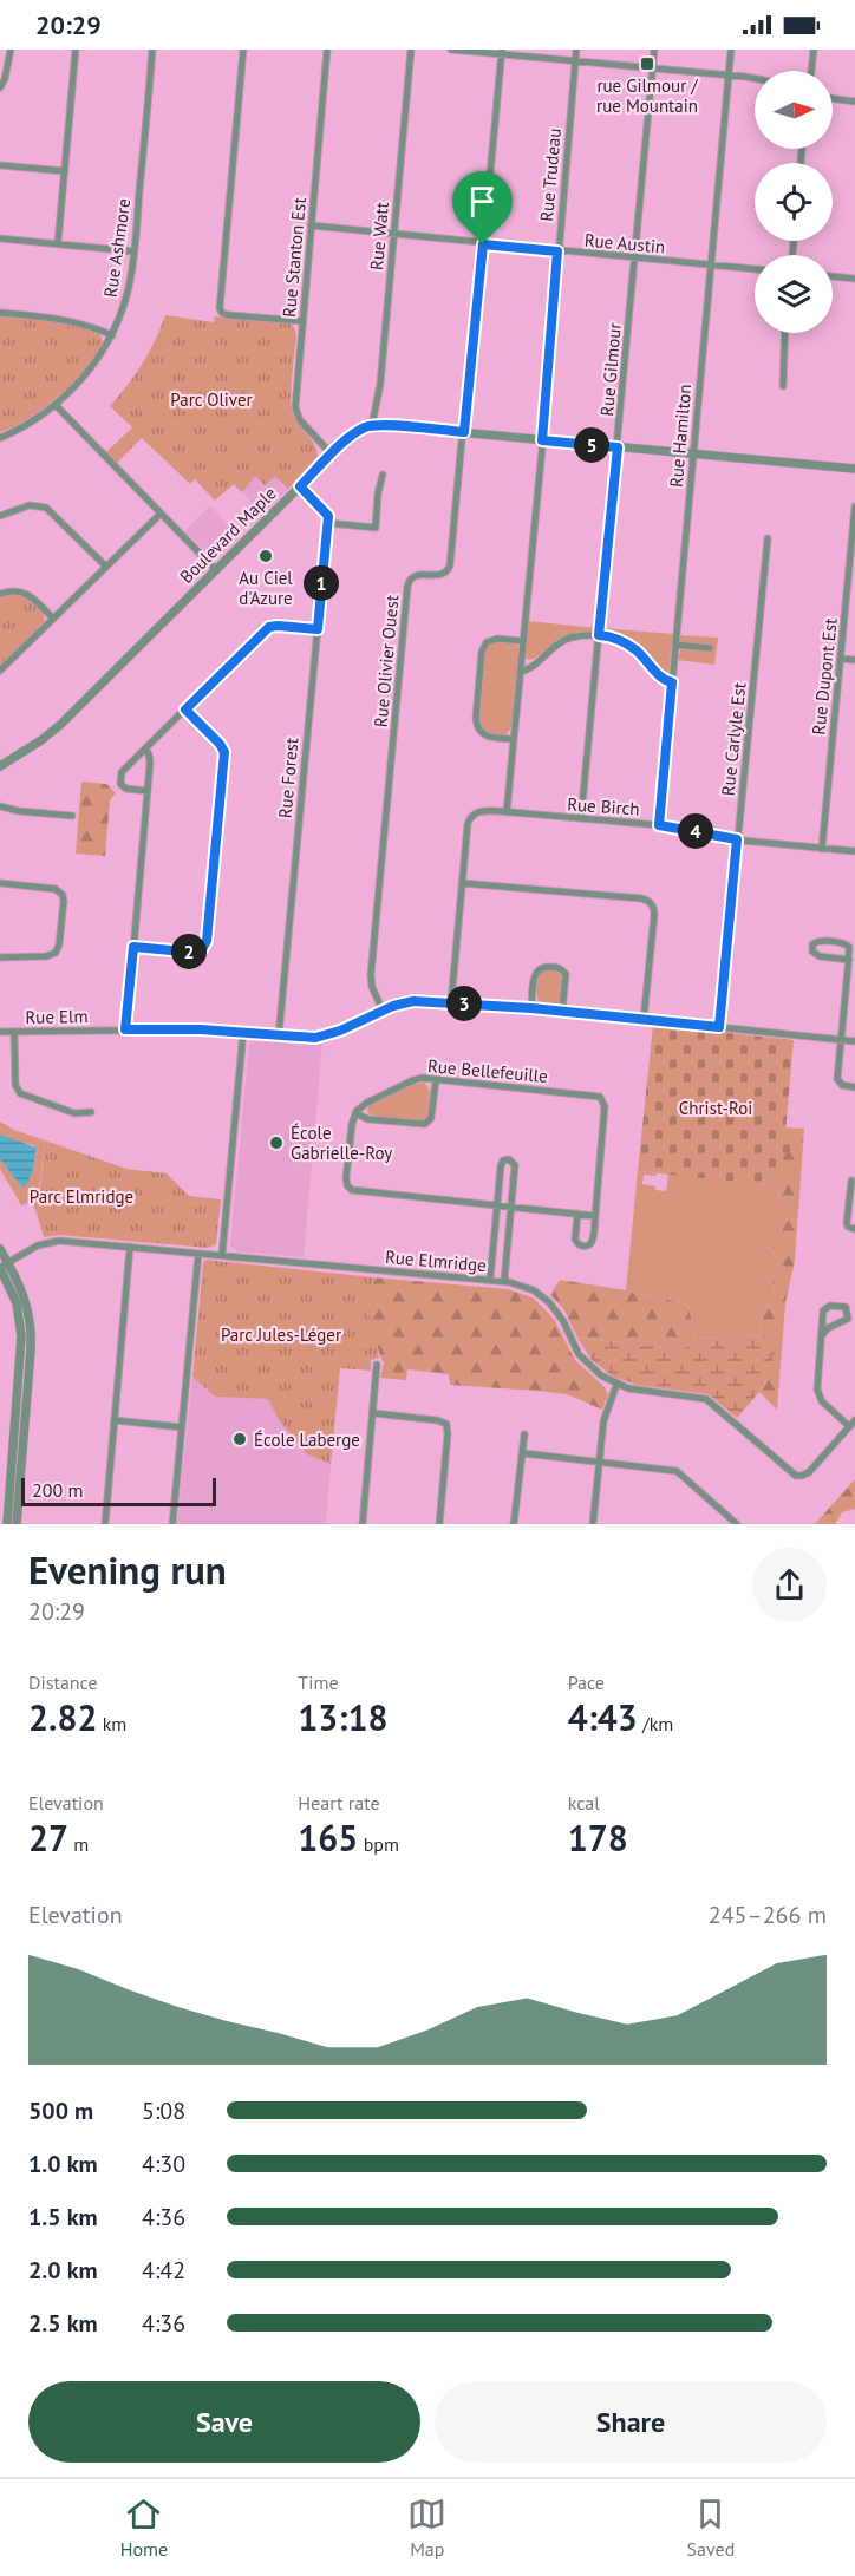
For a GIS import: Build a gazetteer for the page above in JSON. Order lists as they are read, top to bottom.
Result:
{
  "streets": {
    "street": [
      "Rue Trudeau",
      "Rue Watt",
      "Rue Austin",
      "Rue Ashmore",
      "Rue Stanton Est",
      "Rue Gilmour",
      "Rue Hamilton",
      "Boulevard Maple",
      "Rue Olivier Ouest",
      "Rue Dupont Est",
      "Rue Carlyle Est",
      "Rue Forest",
      "Rue Birch",
      "Rue Elm",
      "Rue Bellefeuille",
      "Rue Elmridge"
    ]
  },
  "crossings": [
    ["Rue Trudeau", "Rue Austin"],
    ["Rue Trudeau", "Rue Birch"],
    ["Rue Watt", "Rue Austin"],
    ["Rue Watt", "Boulevard Maple"],
    ["Rue Austin", "Rue Stanton Est"],
    ["Rue Austin", "Rue Gilmour"],
    ["Rue Austin", "Rue Hamilton"],
    ["Rue Austin", "Rue Olivier Ouest"],
    ["Rue Stanton Est", "Boulevard Maple"],
    ["Rue Gilmour", "Rue Birch"],
    ["Rue Hamilton", "Rue Birch"],
    ["Rue Olivier Ouest", "Rue Elm"],
    ["Rue Dupont Est", "Rue Birch"],
    ["Rue Carlyle Est", "Rue Birch"],
    ["Rue Carlyle Est", "Rue Elm"],
    ["Rue Forest", "Rue Elm"]
  ],
  "parks": [
    "Parc Oliver",
    "Christ-Roi",
    "Parc Elmridge",
    "Parc Jules-Léger"
  ],
  "places": {
    "transit": ["rue Gilmour / rue Mountain"],
    "other": ["Au Ciel d'Azure", "École Gabrielle-Roy", "École Laberge"]
  },
  "scale_bar": "200 m",
  "north": "right",
  "page": {
    "status": "20:29",
    "pins": [
      "5",
      "1",
      "4",
      "2",
      "3"
    ],
    "scale": "200 m",
    "heading": ["Evening run", "20:29"],
    "stats": [
      ["Distance", "2.82 km"],
      ["Time", "13:18"],
      ["Pace", "4:43 /km"],
      ["Elevation", "27 m"],
      ["Heart rate", "165 bpm"],
      ["kcal", "178"]
    ],
    "chart": ["Elevation", "245–266 m"],
    "list": [
      {
        "name": "500 m",
        "note": "5:08"
      },
      {
        "name": "1.0 km",
        "note": "4:30"
      },
      {
        "name": "1.5 km",
        "note": "4:36"
      },
      {
        "name": "2.0 km",
        "note": "4:42"
      },
      {
        "name": "2.5 km",
        "note": "4:36"
      }
    ],
    "buttons": ["Save", "Share"],
    "tabs": ["Home", "Map", "Saved"]
  }
}
